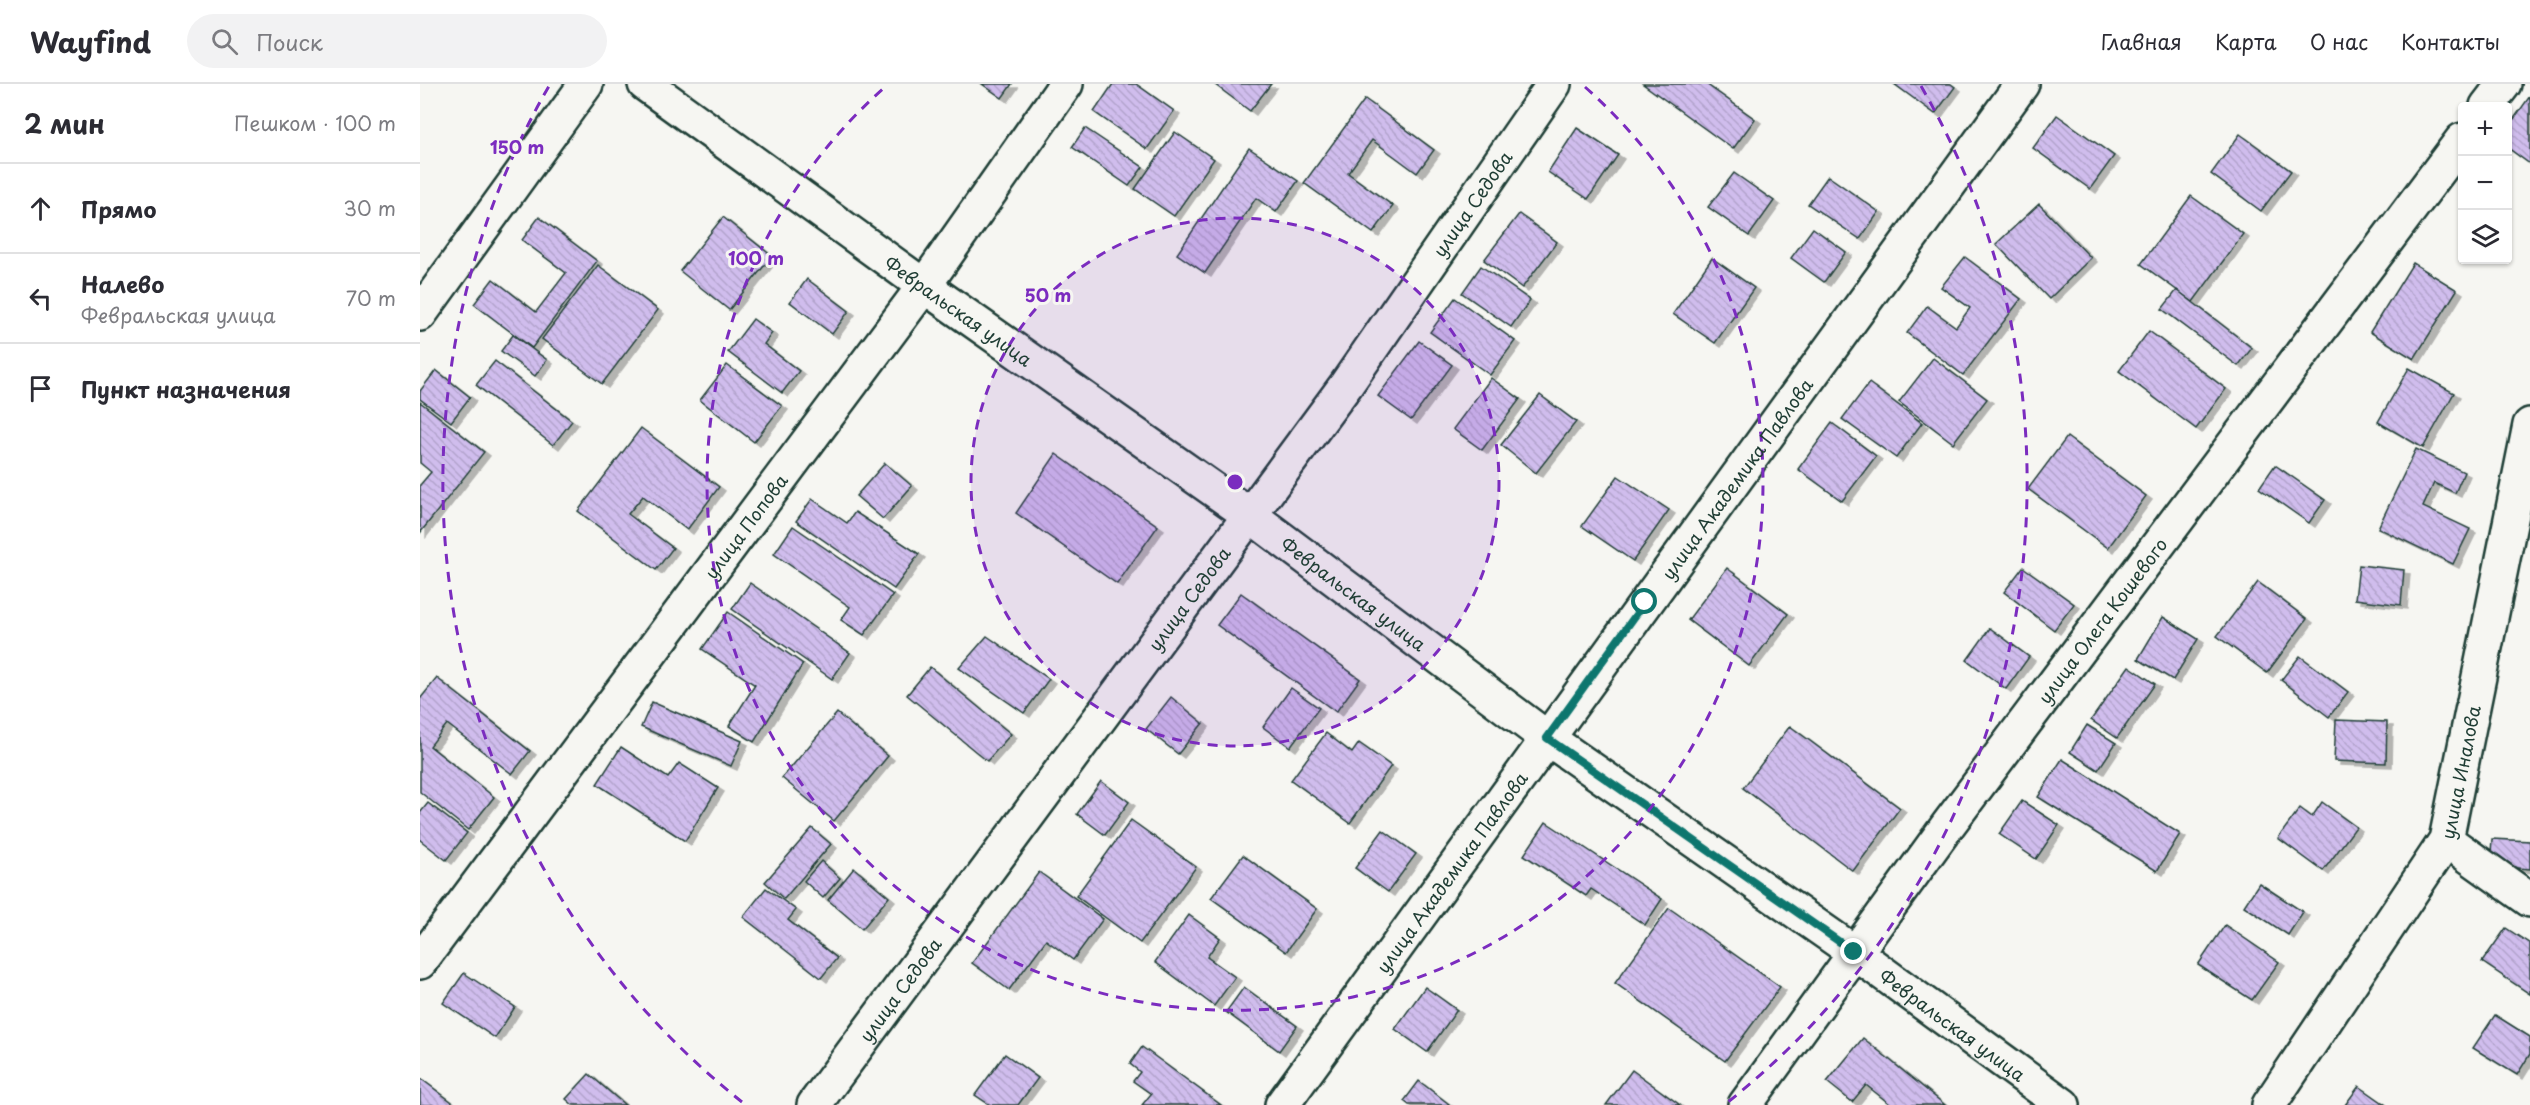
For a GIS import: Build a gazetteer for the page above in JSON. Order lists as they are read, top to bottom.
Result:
{
  "streets": {
    "street": [
      "улица Седова",
      "Февральская улица",
      "улица Академика Павлова",
      "улица Попова",
      "улица Олега Кошевого",
      "улица Иналова"
    ]
  },
  "crossings": [
    ["улица Седова", "Февральская улица"],
    ["Февральская улица", "улица Академика Павлова"],
    ["Февральская улица", "улица Попова"],
    ["Февральская улица", "улица Олега Кошевого"]
  ],
  "page": {
    "header": "Wayfind",
    "search": "Поиск",
    "nav": [
      "Главная",
      "Карта",
      "О нас",
      "Контакты"
    ],
    "heading": ["2 мин", "Пешком · 100 m"],
    "map_buttons": ["+", "−"],
    "list": [
      ["Прямо", "30 m"],
      ["Налево", "Февральская улица", "70 m"],
      "Пункт назначения"
    ]
  },
  "rings": ["150 m", "100 m", "50 m"]
}
